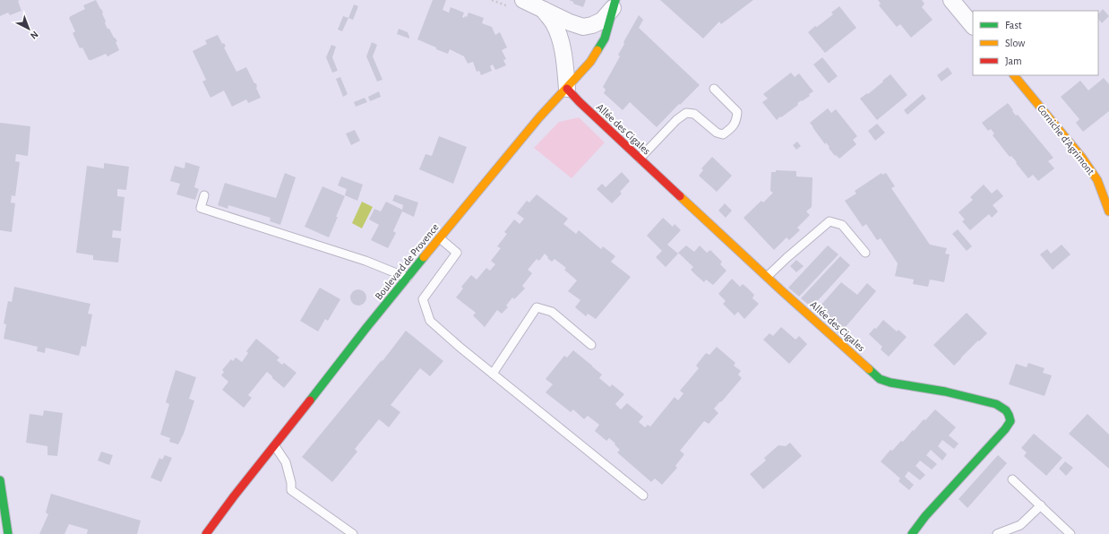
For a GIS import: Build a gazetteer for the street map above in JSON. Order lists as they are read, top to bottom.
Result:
{
  "streets": {
    "street": ["Allée des Cigales", "Corniche d'Agrimont", "Boulevard de Provence"]
  },
  "crossings": [
    ["Allée des Cigales", "Boulevard de Provence"]
  ],
  "legend": ["Fast", "Slow", "Jam"],
  "north": "bottom right"
}
